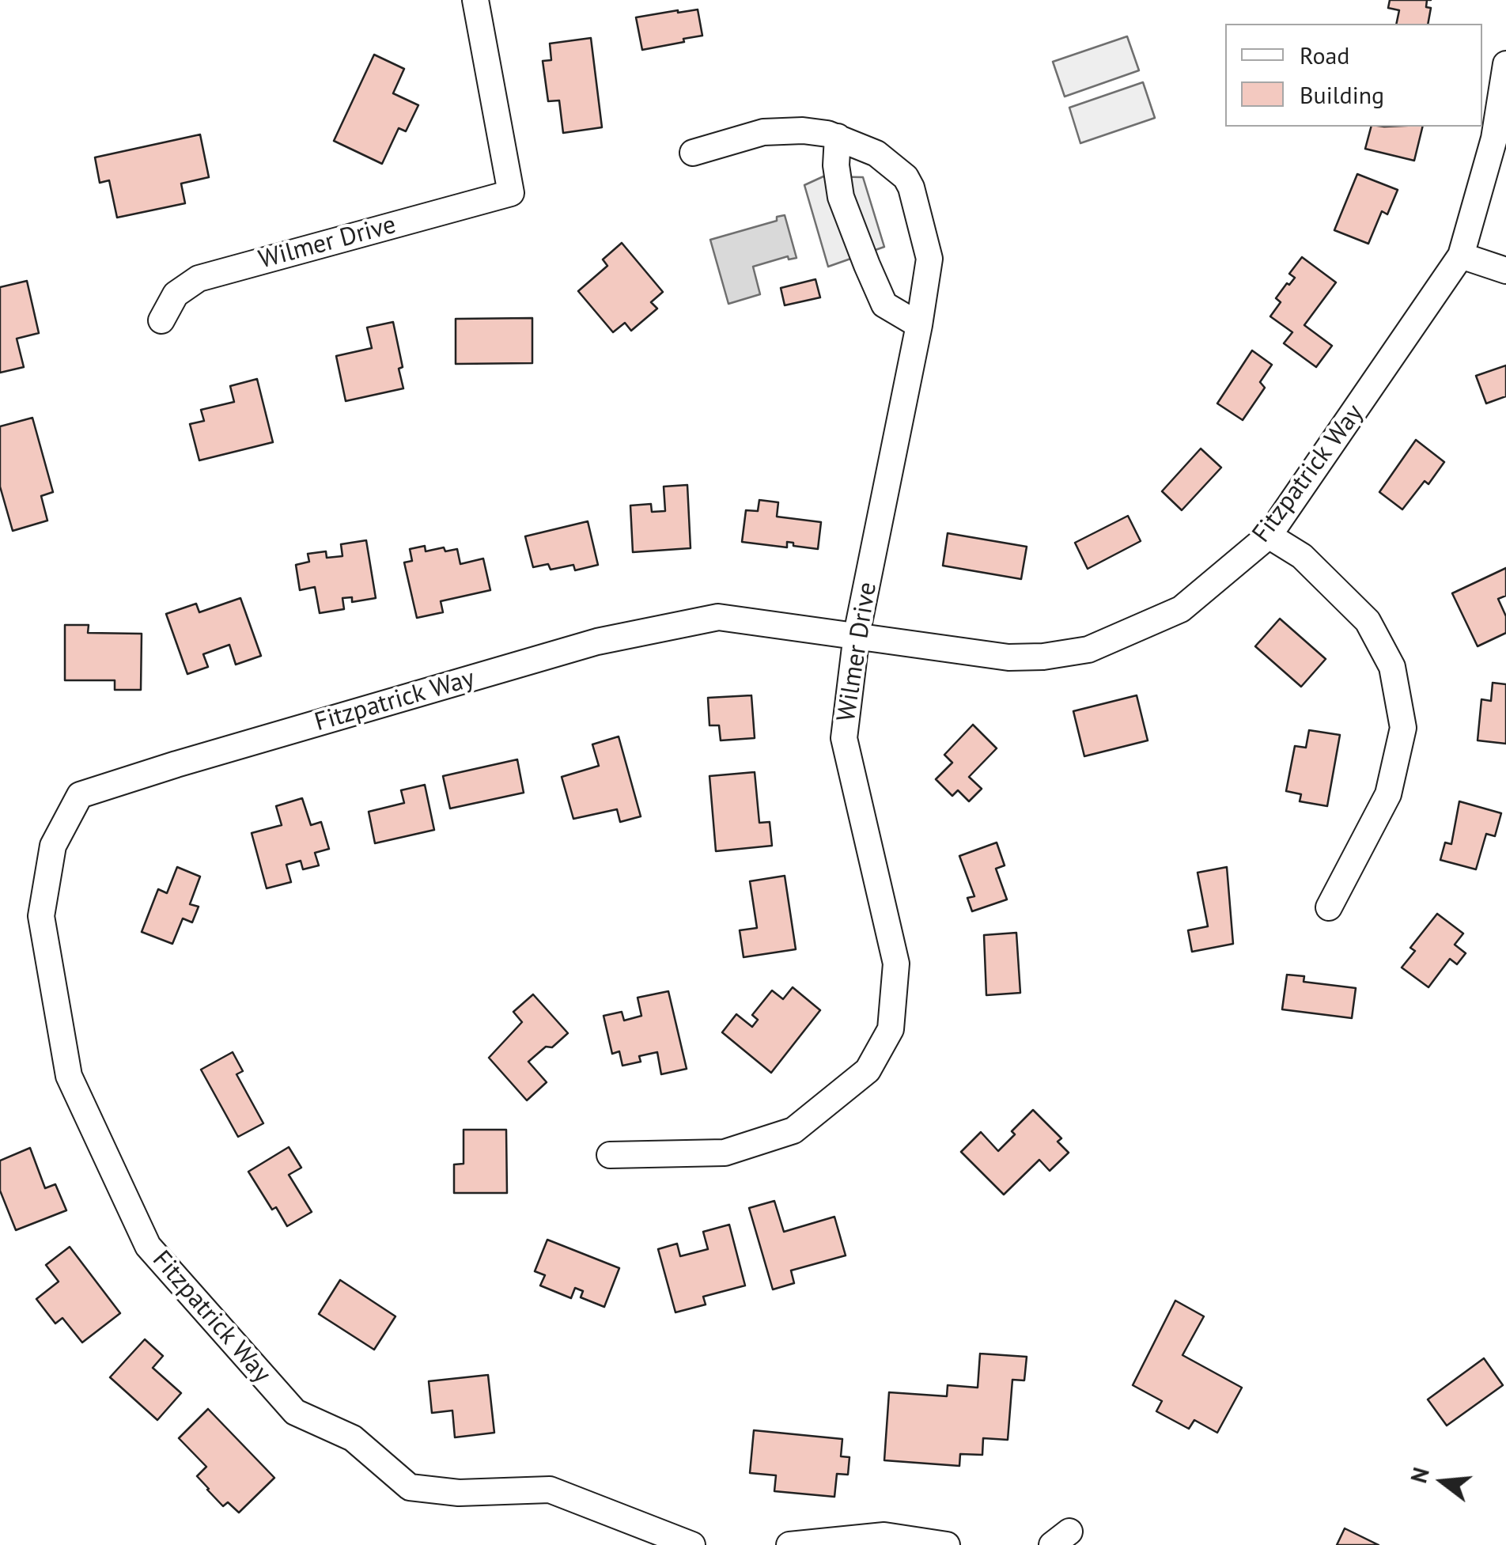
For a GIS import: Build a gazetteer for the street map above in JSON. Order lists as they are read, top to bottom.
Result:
{
  "streets": {
    "street": ["Wilmer Drive", "Fitzpatrick Way"]
  },
  "crossings": [
    ["Wilmer Drive", "Fitzpatrick Way"]
  ],
  "legend": ["Road", "Building"],
  "north": "left"
}
